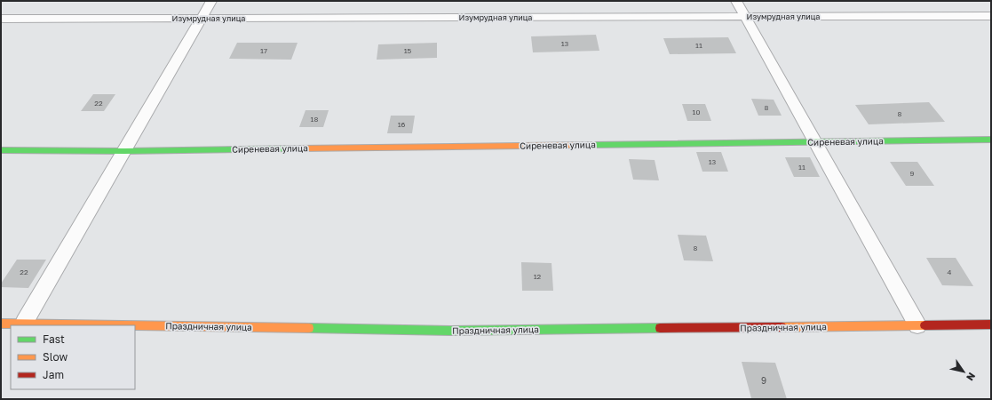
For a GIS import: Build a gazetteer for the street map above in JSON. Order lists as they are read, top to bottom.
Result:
{
  "streets": {
    "street": ["Изумрудная улица", "Сиреневая улица", "Праздничная улица"]
  },
  "house_numbers": [
    "13",
    "11",
    "17",
    "15",
    "22",
    "8",
    "10",
    "8",
    "18",
    "16",
    "13",
    "11",
    "9",
    "8",
    "22",
    "4",
    "12",
    "9"
  ],
  "legend": ["Fast", "Slow", "Jam"],
  "north": "bottom right"
}
